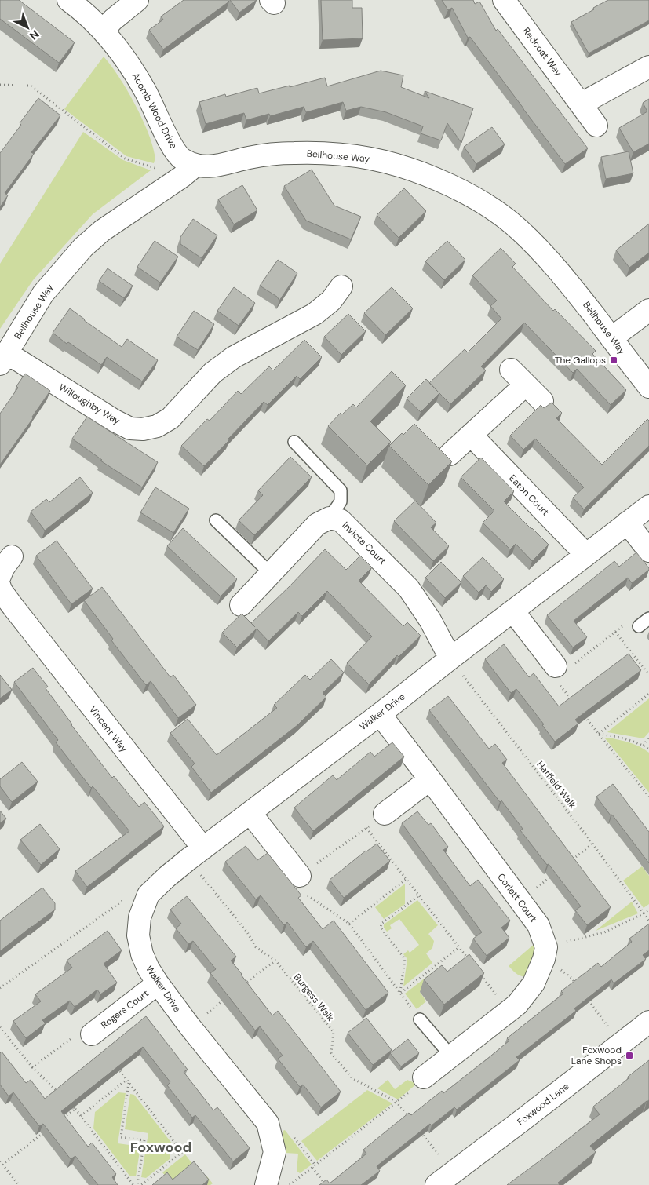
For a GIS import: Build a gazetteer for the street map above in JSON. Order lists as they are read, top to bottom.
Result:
{
  "streets": {
    "street": [
      "Redcoat Way",
      "Acomb Wood Drive",
      "Bellhouse Way",
      "Willoughby Way",
      "Eaton Court",
      "Invicta Court",
      "Walker Drive",
      "Vincent Way",
      "Corlett Court",
      "Rogers Court",
      "Foxwood Lane"
    ],
    "path": ["Hatfield Walk", "Burgess Walk"]
  },
  "crossings": [
    ["Acomb Wood Drive", "Bellhouse Way"],
    ["Bellhouse Way", "Willoughby Way"],
    ["Eaton Court", "Walker Drive"],
    ["Invicta Court", "Walker Drive"],
    ["Invicta Court", "Hatfield Walk"],
    ["Walker Drive", "Vincent Way"],
    ["Walker Drive", "Hatfield Walk"],
    ["Walker Drive", "Corlett Court"],
    ["Walker Drive", "Burgess Walk"],
    ["Walker Drive", "Rogers Court"],
    ["Vincent Way", "Burgess Walk"]
  ],
  "districts": ["Foxwood"],
  "places": {
    "transit": ["The Gallops", "Foxwood Lane Shops"]
  },
  "north": "bottom right"
}
